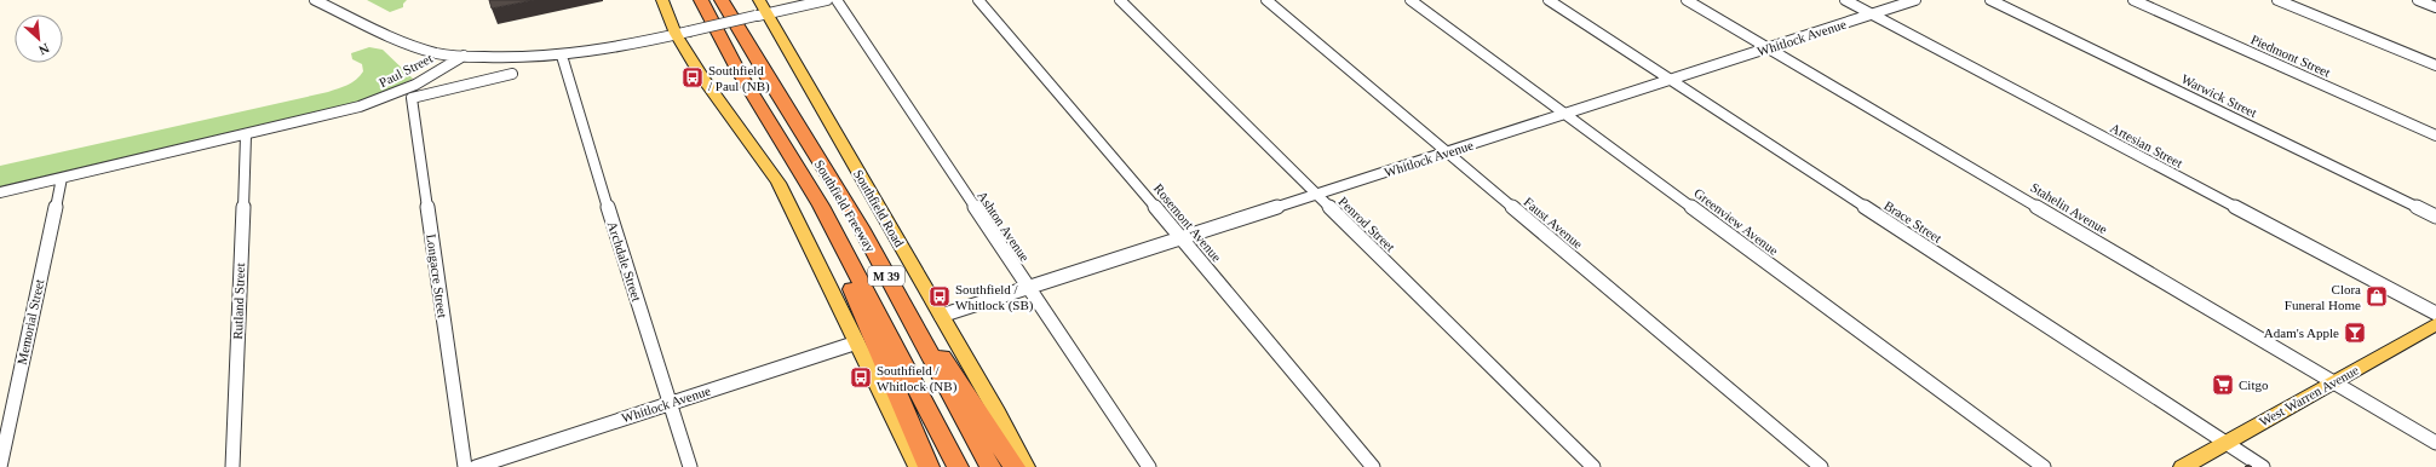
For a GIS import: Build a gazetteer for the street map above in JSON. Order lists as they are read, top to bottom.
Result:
{
  "streets": {
    "highway": ["Southfield Freeway", "M 39"],
    "main road": ["Southfield Road", "West Warren Avenue"],
    "street": [
      "Whitlock Avenue",
      "Piedmont Street",
      "Paul Street",
      "Warwick Street",
      "Artesian Street",
      "Stahelin Avenue",
      "Greenview Avenue",
      "Brace Street",
      "Rosemont Avenue",
      "Faust Avenue",
      "Penrod Street",
      "Ashton Avenue",
      "Archdale Street",
      "Longacre Street",
      "Rutland Street",
      "Memorial Street"
    ]
  },
  "crossings": [
    ["Whitlock Avenue", "Artesian Street"],
    ["Whitlock Avenue", "Southfield Road"],
    ["Whitlock Avenue", "Stahelin Avenue"],
    ["Whitlock Avenue", "Greenview Avenue"],
    ["Whitlock Avenue", "Brace Street"],
    ["Whitlock Avenue", "Rosemont Avenue"],
    ["Whitlock Avenue", "Faust Avenue"],
    ["Whitlock Avenue", "Penrod Street"],
    ["Whitlock Avenue", "Ashton Avenue"],
    ["Whitlock Avenue", "Archdale Street"],
    ["Paul Street", "Longacre Street"],
    ["Paul Street", "Rutland Street"],
    ["Paul Street", "Memorial Street"],
    ["Stahelin Avenue", "West Warren Avenue"],
    ["Brace Street", "West Warren Avenue"]
  ],
  "places": {
    "bus stop": ["Southfield / Paul (NB)", "Southfield / Whitlock (SB)", "Southfield / Whitlock (NB)"],
    "shop": ["Clora Funeral Home"],
    "bar": ["Adam's Apple"],
    "supermarket": ["Citgo"]
  },
  "north": "bottom right"
}
